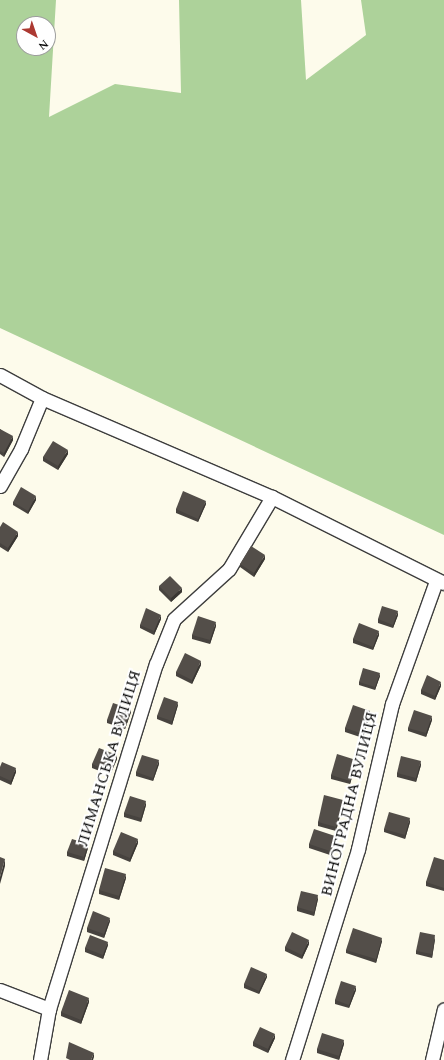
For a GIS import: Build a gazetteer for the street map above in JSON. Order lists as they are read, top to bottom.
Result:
{
  "streets": {
    "street": ["ЛИМАНСЬКА ВУЛИЦЯ", "ВИНОГРАДНА ВУЛИЦЯ"]
  },
  "north": "bottom right"
}
